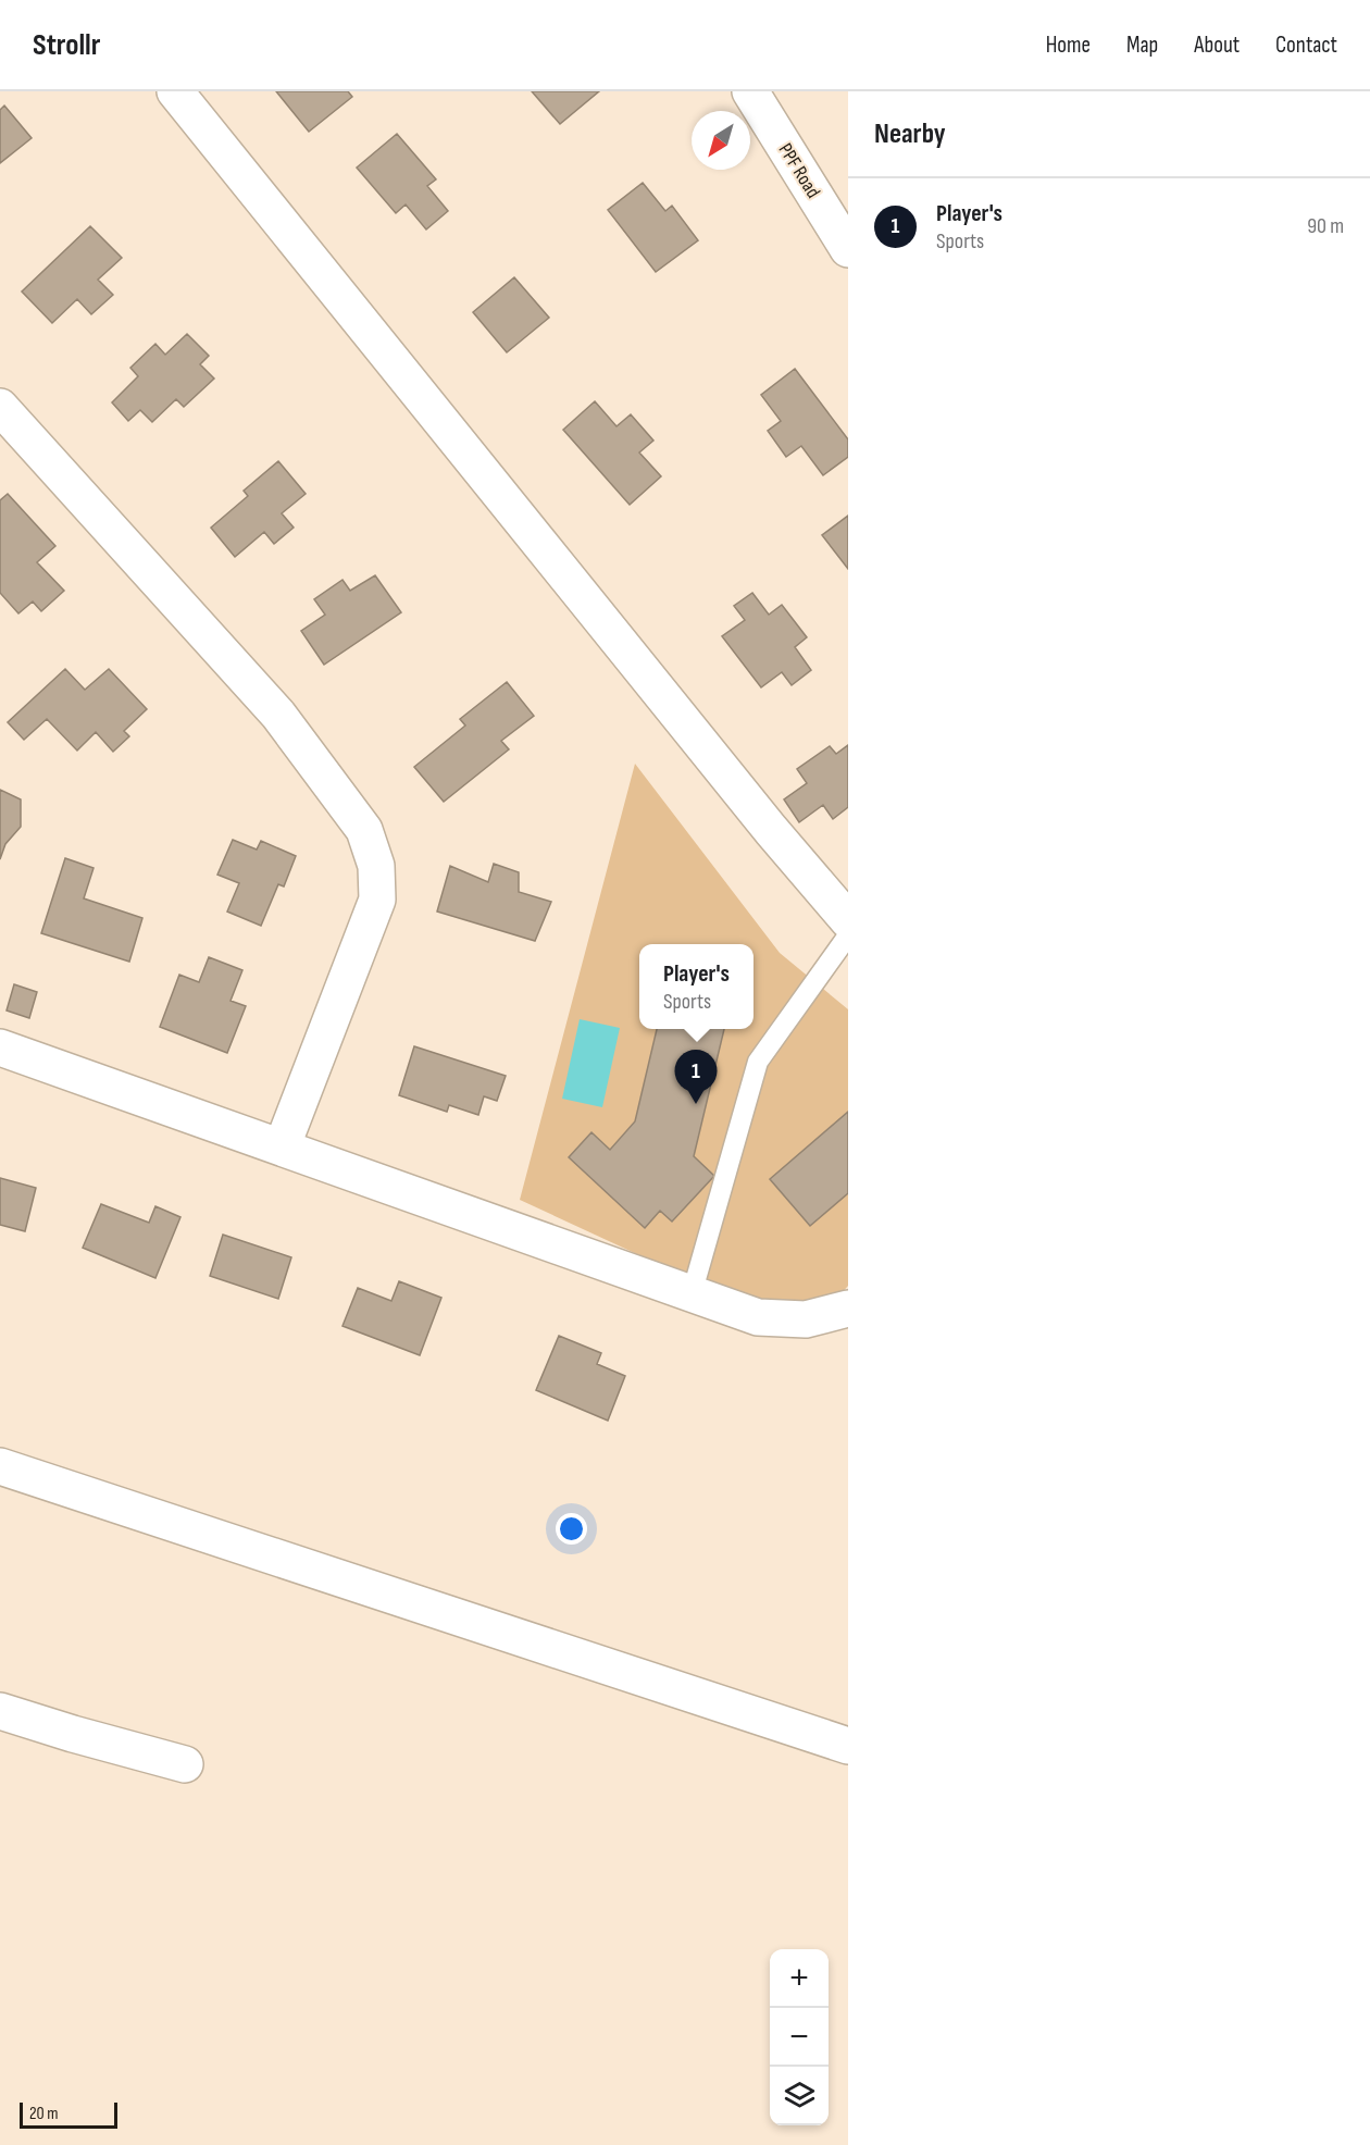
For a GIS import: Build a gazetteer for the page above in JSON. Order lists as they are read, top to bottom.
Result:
{
  "streets": {
    "street": ["PPF Road"]
  },
  "scale_bar": "20 m",
  "north": "bottom left",
  "page": {
    "header": "Strollr",
    "nav": [
      "Home",
      "Map",
      "About",
      "Contact"
    ],
    "heading": "Nearby",
    "list": [
      {
        "mark": "1",
        "name": "Player's",
        "note": "Sports",
        "value": "90 m"
      }
    ],
    "popup": ["Player's", "Sports"],
    "pins": "1",
    "map_buttons": ["+", "−"],
    "scale": "20 m"
  }
}
